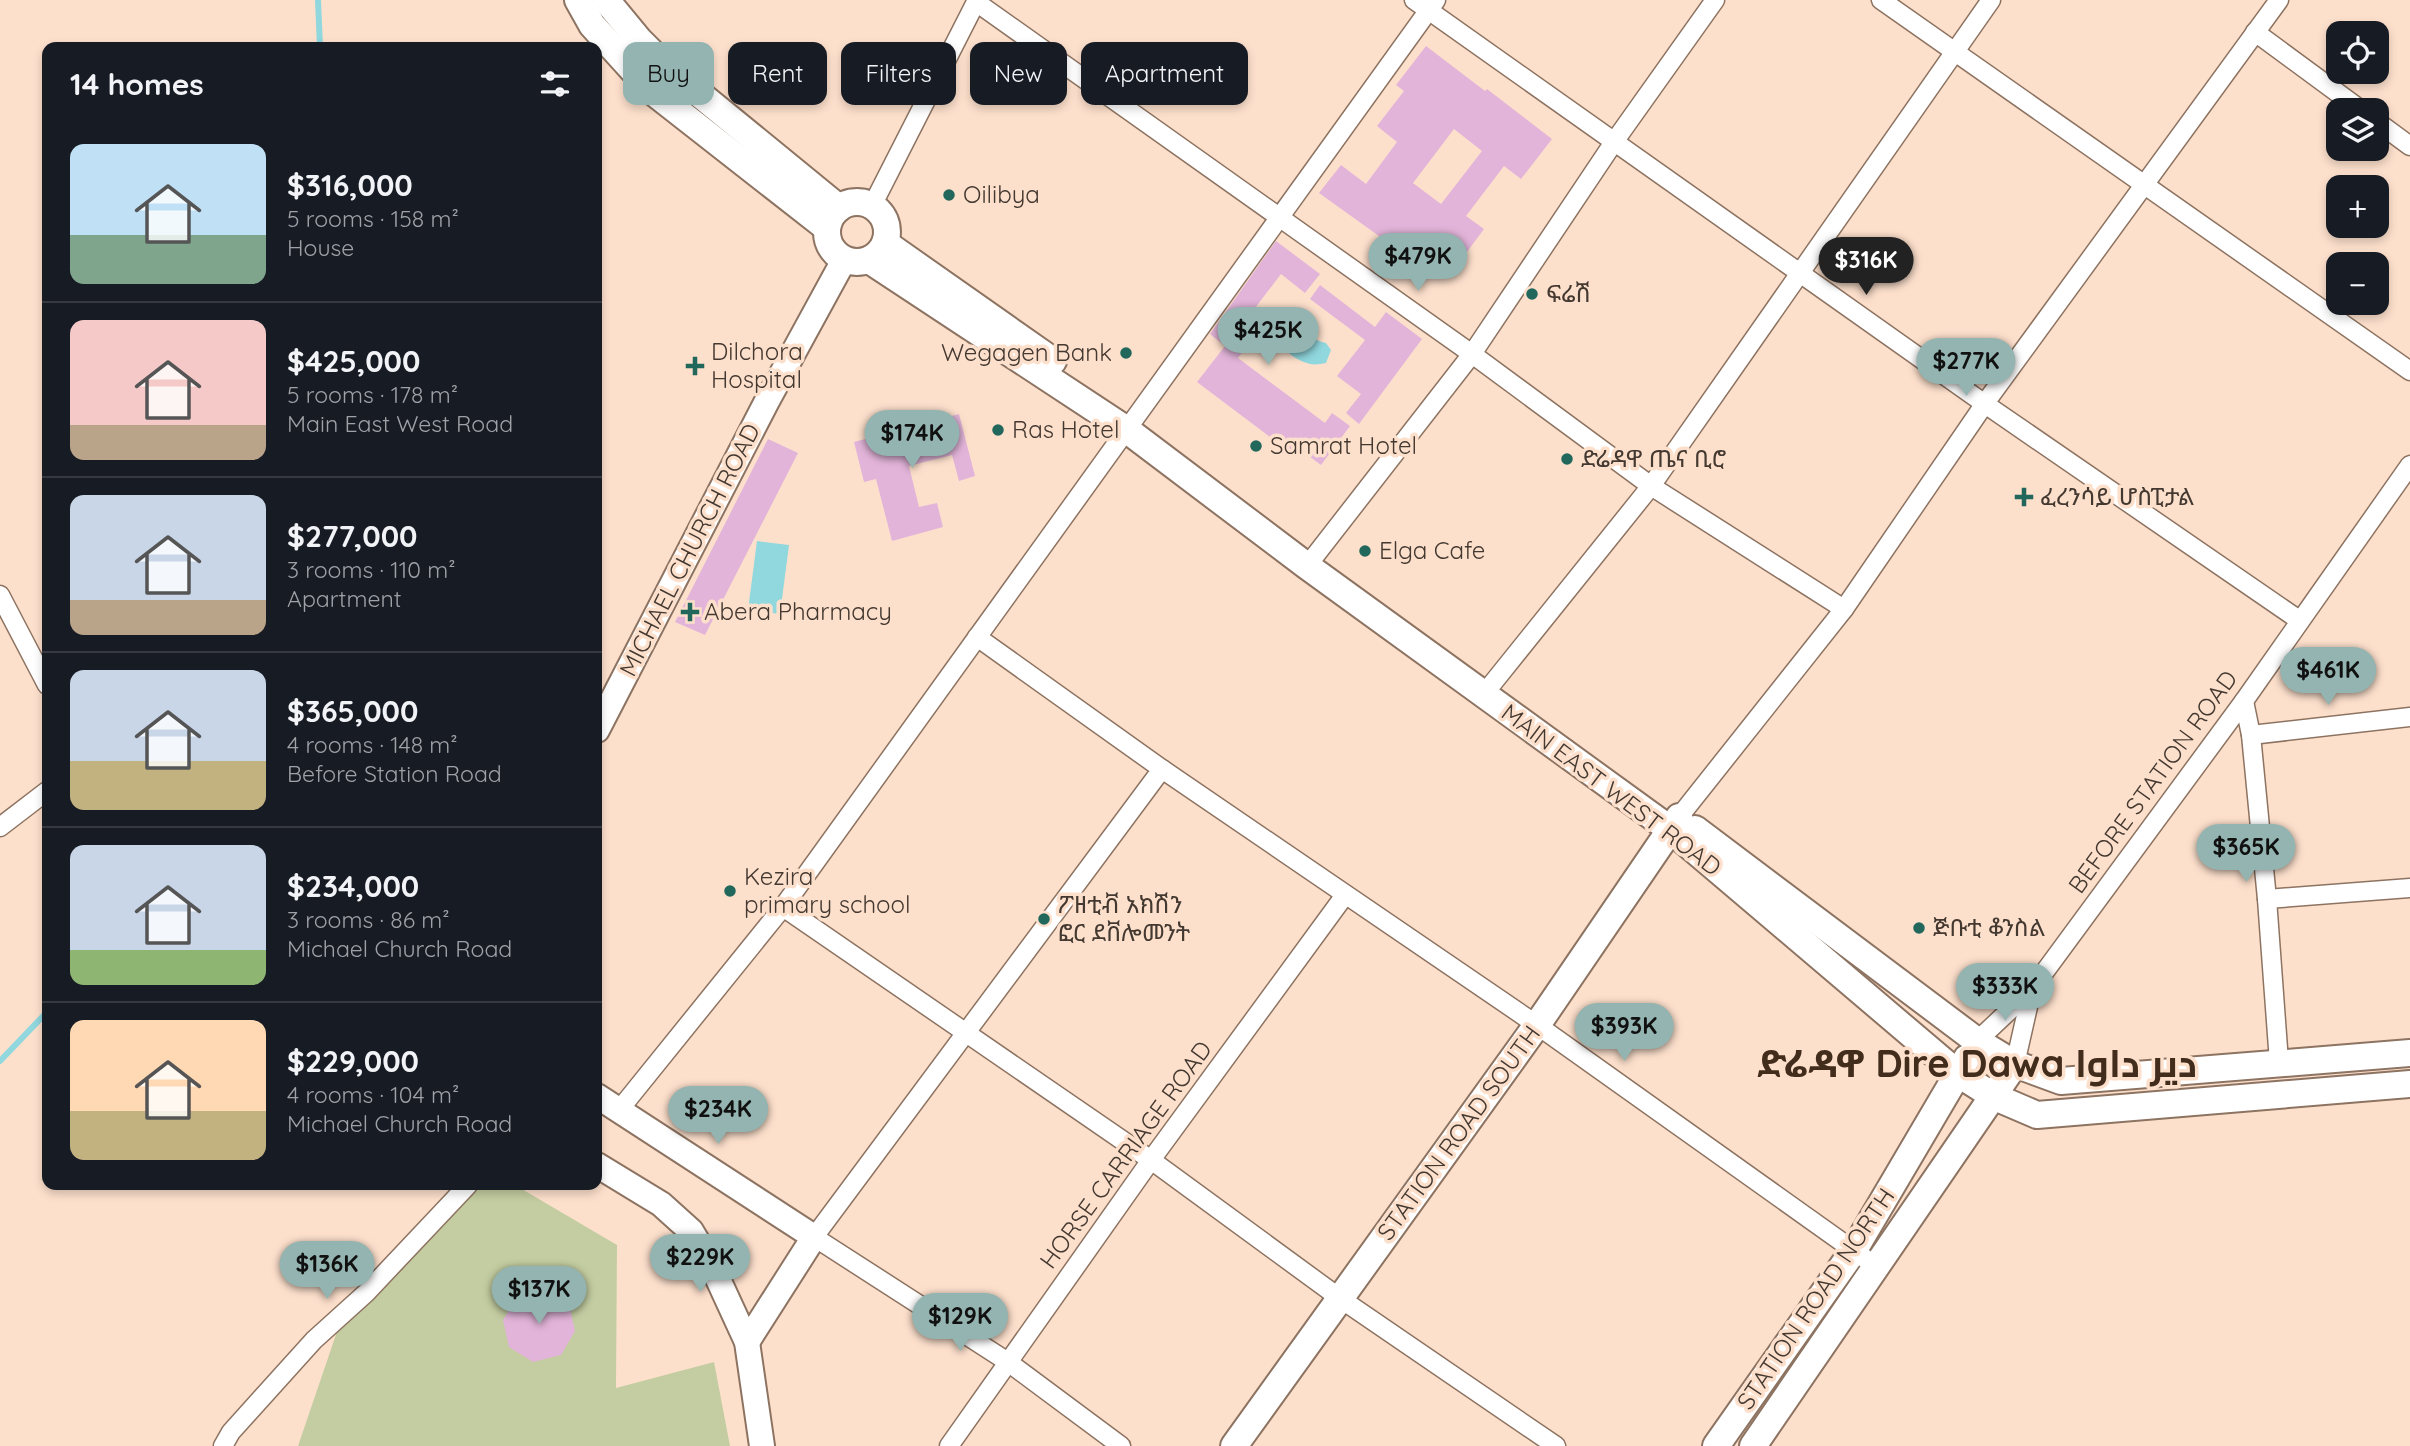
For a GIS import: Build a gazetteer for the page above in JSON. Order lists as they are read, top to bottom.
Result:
{
  "streets": {
    "main road": [
      "MICHAEL CHURCH ROAD",
      "MAIN EAST WEST ROAD",
      "STATION ROAD SOUTH",
      "STATION ROAD NORTH"
    ],
    "street": ["BEFORE STATION ROAD", "HORSE CARRIAGE ROAD"]
  },
  "crossings": [
    ["MICHAEL CHURCH ROAD", "MAIN EAST WEST ROAD"],
    ["BEFORE STATION ROAD", "MAIN EAST WEST ROAD"],
    ["BEFORE STATION ROAD", "STATION ROAD NORTH"],
    ["MAIN EAST WEST ROAD", "STATION ROAD SOUTH"],
    ["MAIN EAST WEST ROAD", "STATION ROAD NORTH"]
  ],
  "districts": ["ድሬዳዋ Dire Dawa دير داوا"],
  "places": {
    "other": [
      "Oilibya",
      "ፍሬሽ",
      "Wegagen Bank",
      "Ras Hotel",
      "Samrat Hotel",
      "ድሬዳዋ ጤና ቢሮ",
      "Elga Cafe",
      "Kezira primary school",
      "ፖዘቲቭ አክሽን ፎር ደቨሎመንት",
      "ጅቡቲ ቆንስል"
    ],
    "health": ["Dilchora Hospital", "ፈረንሳይ ሆስፒታል", "Abera Pharmacy"]
  },
  "page": {
    "map_buttons": ["+", "−"],
    "chip": [
      "Buy",
      "Rent",
      "Filters",
      "New",
      "Apartment"
    ],
    "heading": "14 homes",
    "list": [
      {
        "name": "$316,000",
        "note": "5 rooms · 158 m² · House"
      },
      {
        "name": "$425,000",
        "note": "5 rooms · 178 m² · Main East West Road"
      },
      {
        "name": "$277,000",
        "note": "3 rooms · 110 m² · Apartment"
      },
      {
        "name": "$365,000",
        "note": "4 rooms · 148 m² · Before Station Road"
      },
      {
        "name": "$234,000",
        "note": "3 rooms · 86 m² · Michael Church Road"
      },
      {
        "name": "$229,000",
        "note": "4 rooms · 104 m² · Michael Church Road"
      }
    ],
    "price": [
      "$479K",
      "$316K",
      "$425K",
      "$277K",
      "$174K",
      "$461K",
      "$365K",
      "$333K",
      "$393K",
      "$234K",
      "$229K",
      "$136K",
      "$137K",
      "$129K"
    ]
  }
}
